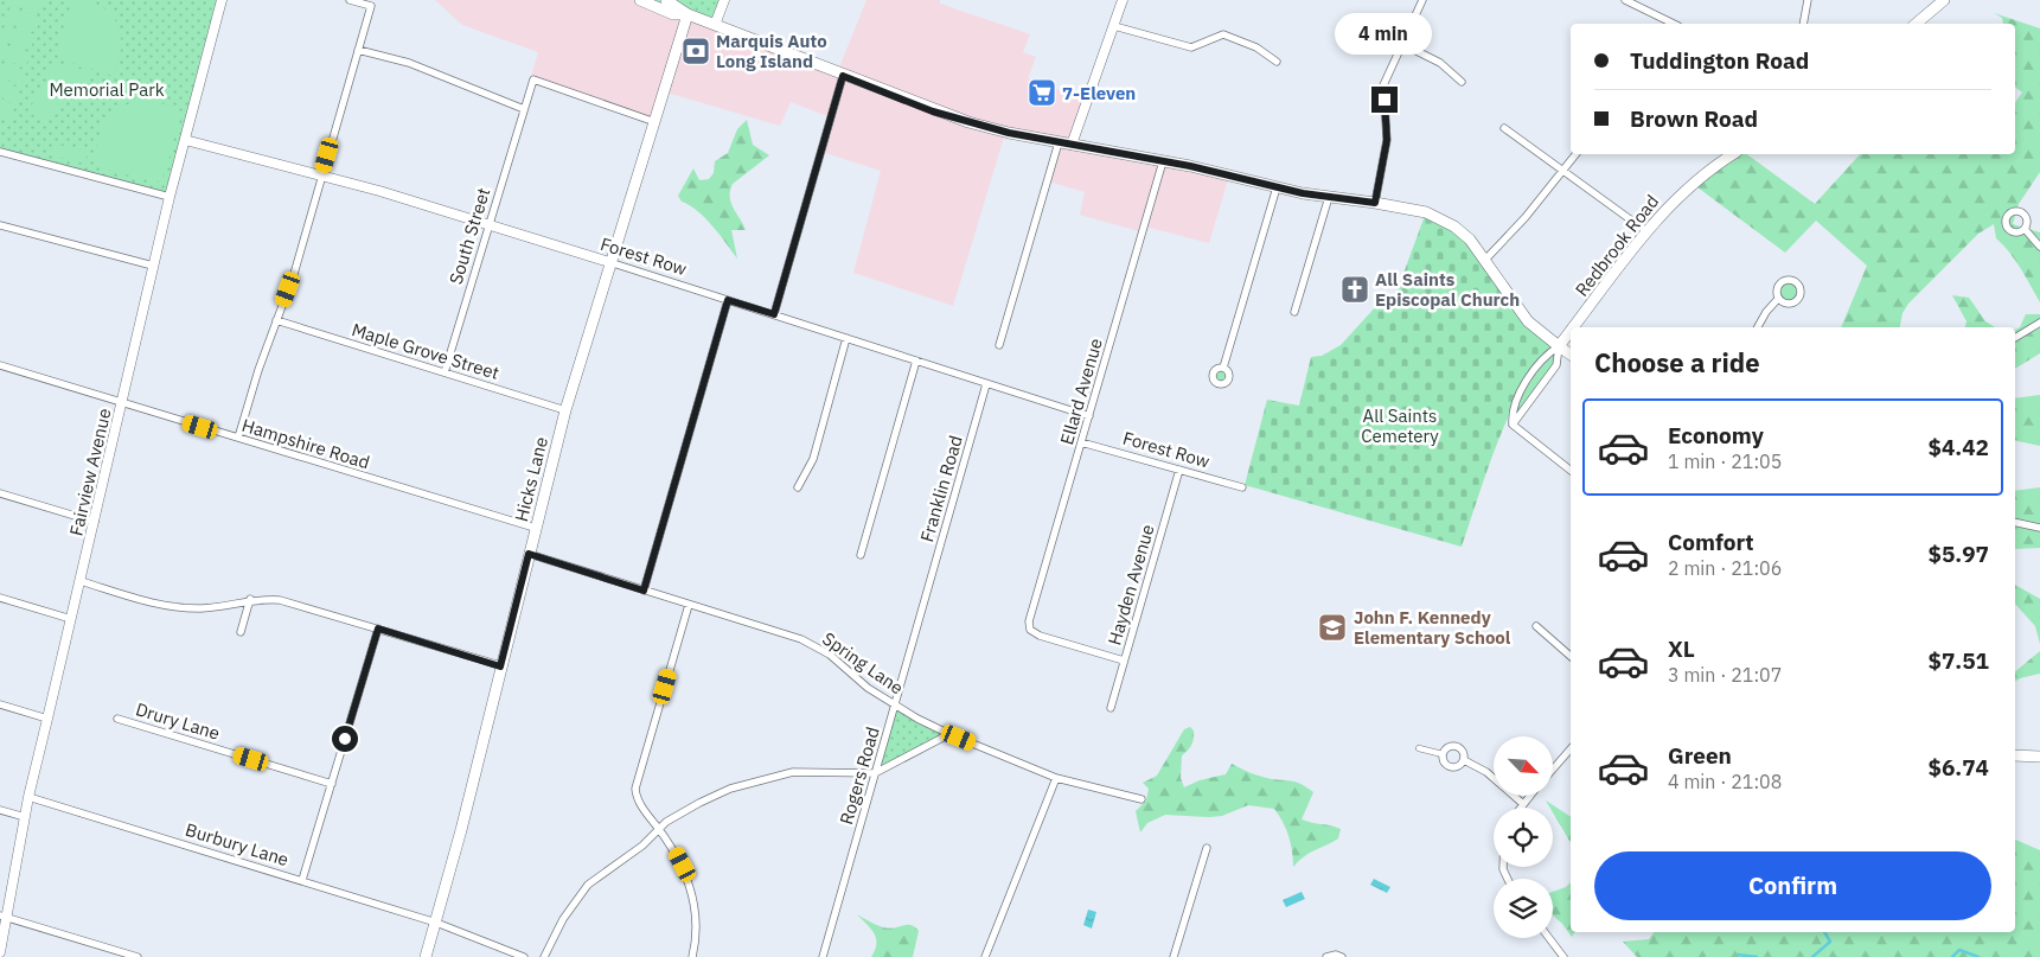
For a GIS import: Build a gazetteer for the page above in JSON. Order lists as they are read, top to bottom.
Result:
{
  "streets": {
    "main road": ["Redbrook Road", "Hicks Lane"],
    "street": [
      "South Street",
      "Forest Row",
      "Maple Grove Street",
      "Ellard Avenue",
      "Hampshire Road",
      "Fairview Avenue",
      "Franklin Road",
      "Hayden Avenue",
      "Spring Lane",
      "Drury Lane",
      "Rogers Road",
      "Burbury Lane"
    ]
  },
  "crossings": [
    ["South Street", "Forest Row"],
    ["South Street", "Maple Grove Street"],
    ["South Street", "Hicks Lane"],
    ["Forest Row", "Ellard Avenue"],
    ["Forest Row", "Fairview Avenue"],
    ["Forest Row", "Hicks Lane"],
    ["Forest Row", "Franklin Road"],
    ["Forest Row", "Hayden Avenue"],
    ["Maple Grove Street", "Hicks Lane"],
    ["Ellard Avenue", "Hayden Avenue"],
    ["Hampshire Road", "Fairview Avenue"],
    ["Hampshire Road", "Hicks Lane"],
    ["Fairview Avenue", "Burbury Lane"],
    ["Hicks Lane", "Spring Lane"],
    ["Hicks Lane", "Burbury Lane"],
    ["Franklin Road", "Rogers Road"],
    ["Spring Lane", "Rogers Road"]
  ],
  "parks": ["Memorial Park", "All Saints Cemetery"],
  "places": {
    "bank": ["Marquis Auto Long Island"],
    "supermarket": ["7-Eleven"],
    "church": ["All Saints Episcopal Church"],
    "school or university": ["John F. Kennedy Elementary School"]
  },
  "north": "bottom right",
  "page": {
    "bubble": "4 min",
    "banner": ["Tuddington Road", "Brown Road"],
    "heading": "Choose a ride",
    "list": [
      {
        "name": "Economy",
        "note": "1 min · 21:05",
        "value": "$4.42"
      },
      {
        "name": "Comfort",
        "note": "2 min · 21:06",
        "value": "$5.97"
      },
      {
        "name": "XL",
        "note": "3 min · 21:07",
        "value": "$7.51"
      },
      {
        "name": "Green",
        "note": "4 min · 21:08",
        "value": "$6.74"
      }
    ],
    "buttons": "Confirm"
  }
}
